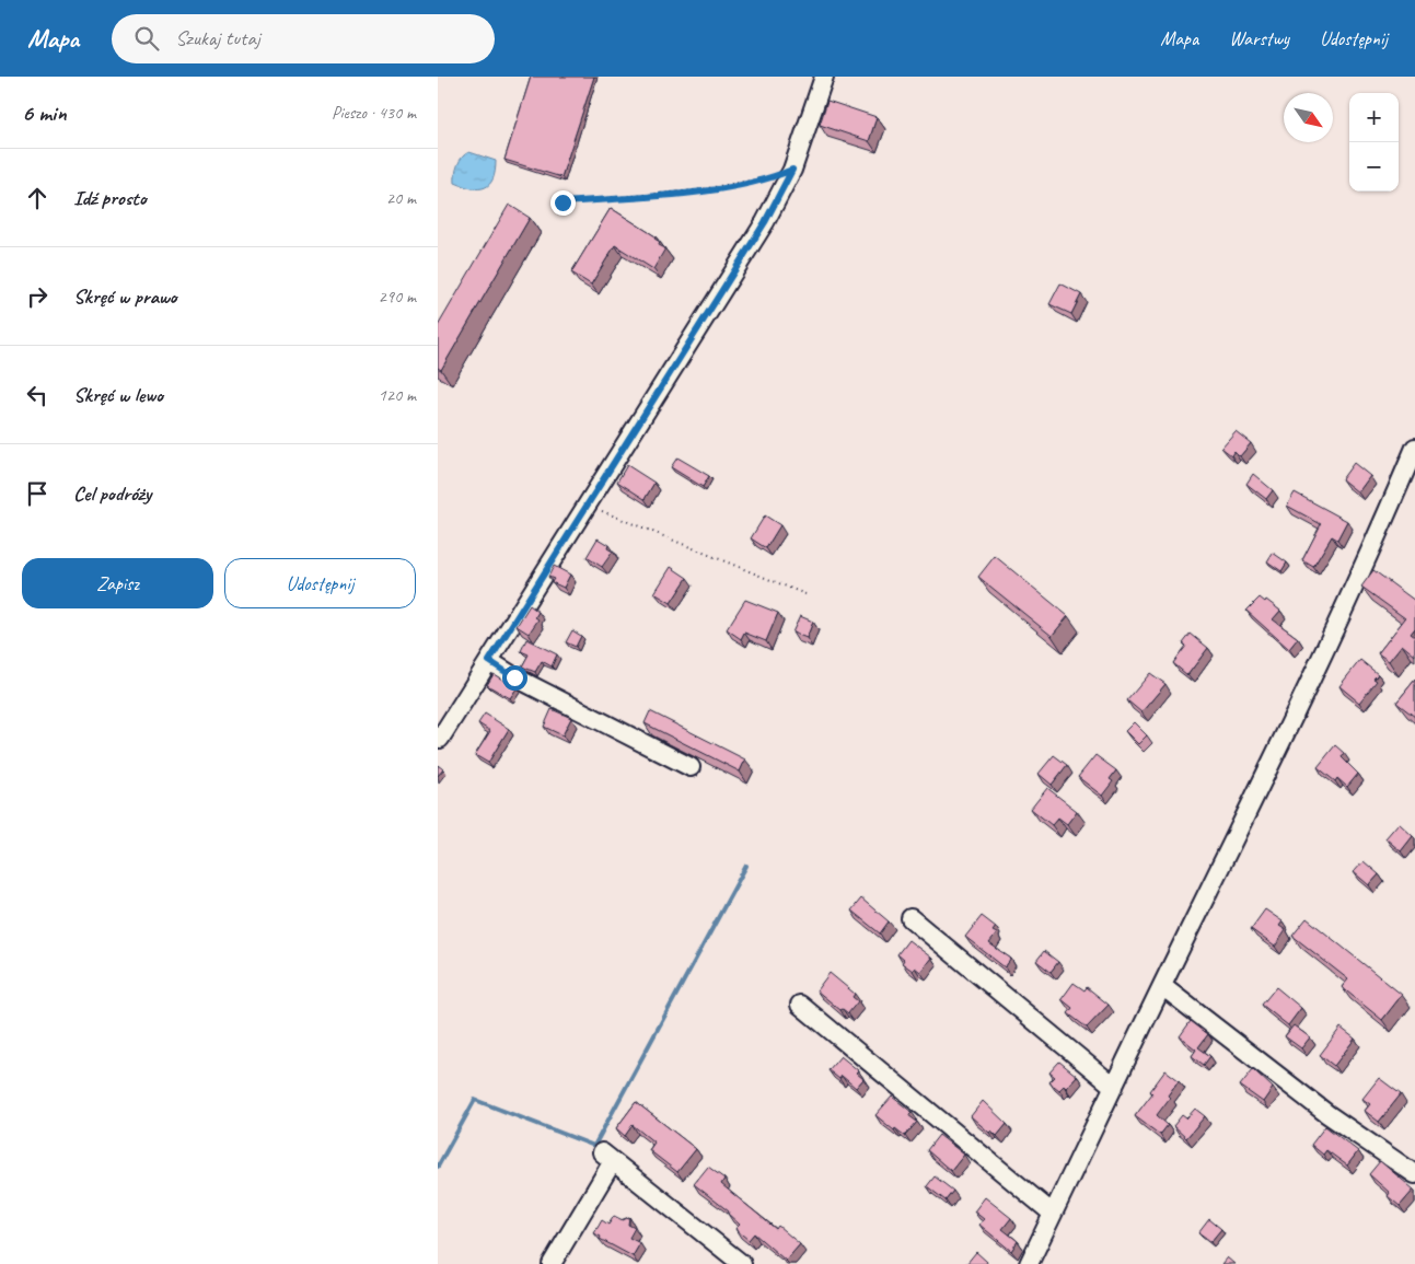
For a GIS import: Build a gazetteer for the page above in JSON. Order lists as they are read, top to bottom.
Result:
{
  "north": "bottom right",
  "page": {
    "header": "Mapa",
    "search": "Szukaj tutaj",
    "nav": ["Mapa", "Warstwy", "Udostępnij"],
    "heading": ["6 min", "Pieszo · 430 m"],
    "map_buttons": ["+", "−"],
    "list": [
      ["Idź prosto", "20 m"],
      ["Skręć w prawo", "290 m"],
      ["Skręć w lewo", "120 m"],
      "Cel podróży"
    ],
    "buttons": ["Zapisz", "Udostępnij"]
  }
}
